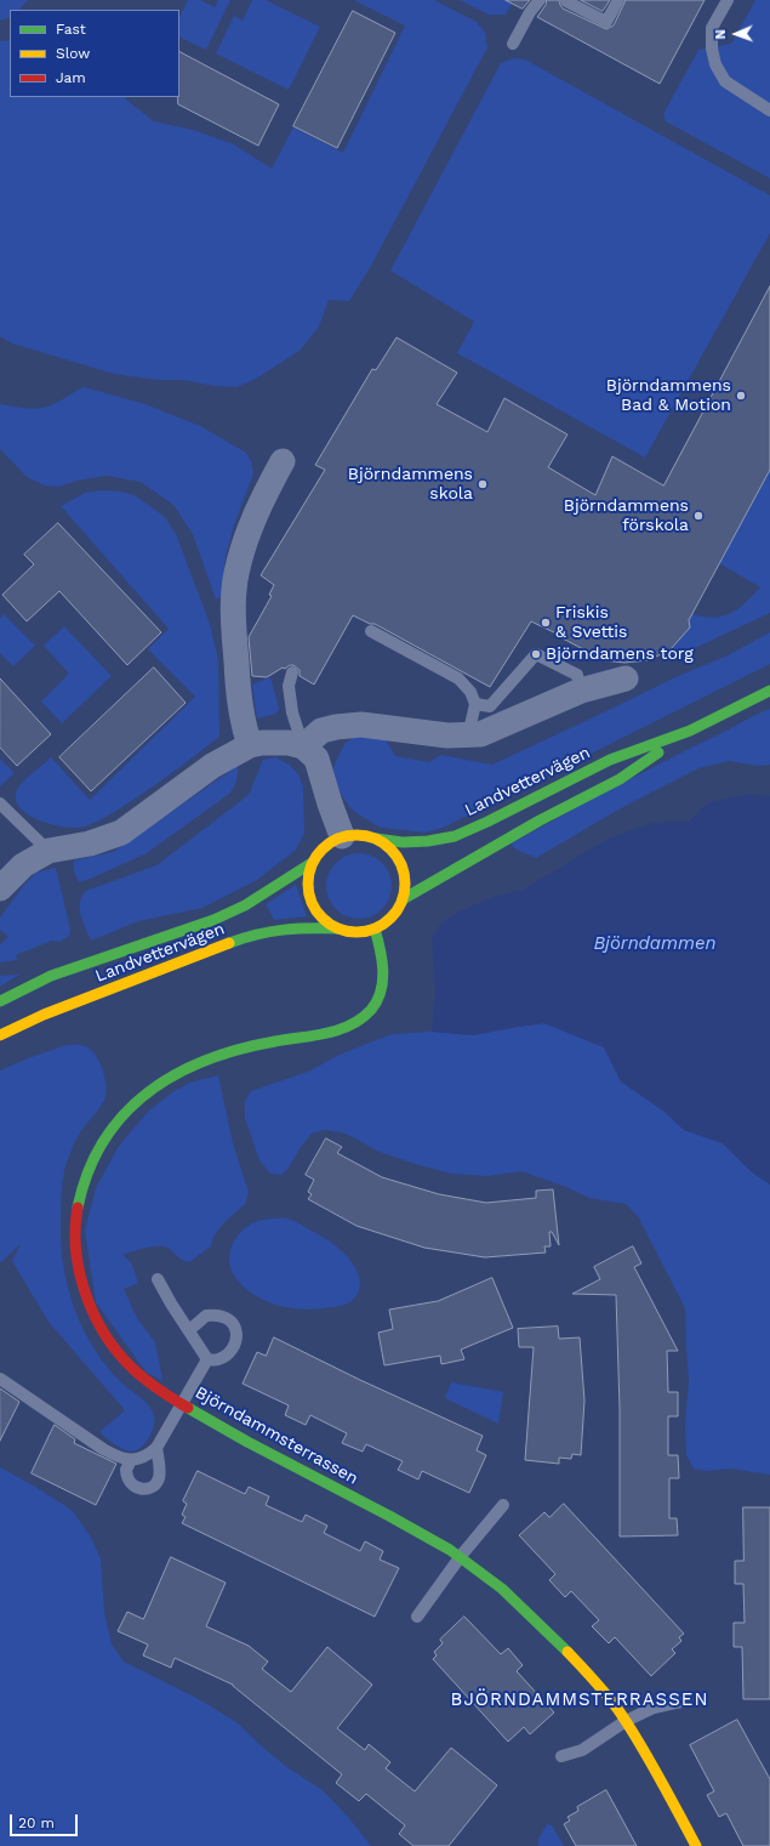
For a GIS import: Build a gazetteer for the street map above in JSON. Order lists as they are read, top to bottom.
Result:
{
  "streets": {
    "street": ["Landvettervägen", "Björndammsterrassen"]
  },
  "crossings": [
    ["Landvettervägen", "Björndammsterrassen"]
  ],
  "districts": ["BJÖRNDAMMSTERRASSEN"],
  "water": ["Björndammen"],
  "places": [
    "Björndammens Bad & Motion",
    "Björndammens skola",
    "Björndammens förskola",
    "Friskis & Svettis",
    "Björndamens torg"
  ],
  "legend": ["Fast", "Slow", "Jam"],
  "scale_bar": "20 m",
  "north": "left"
}
